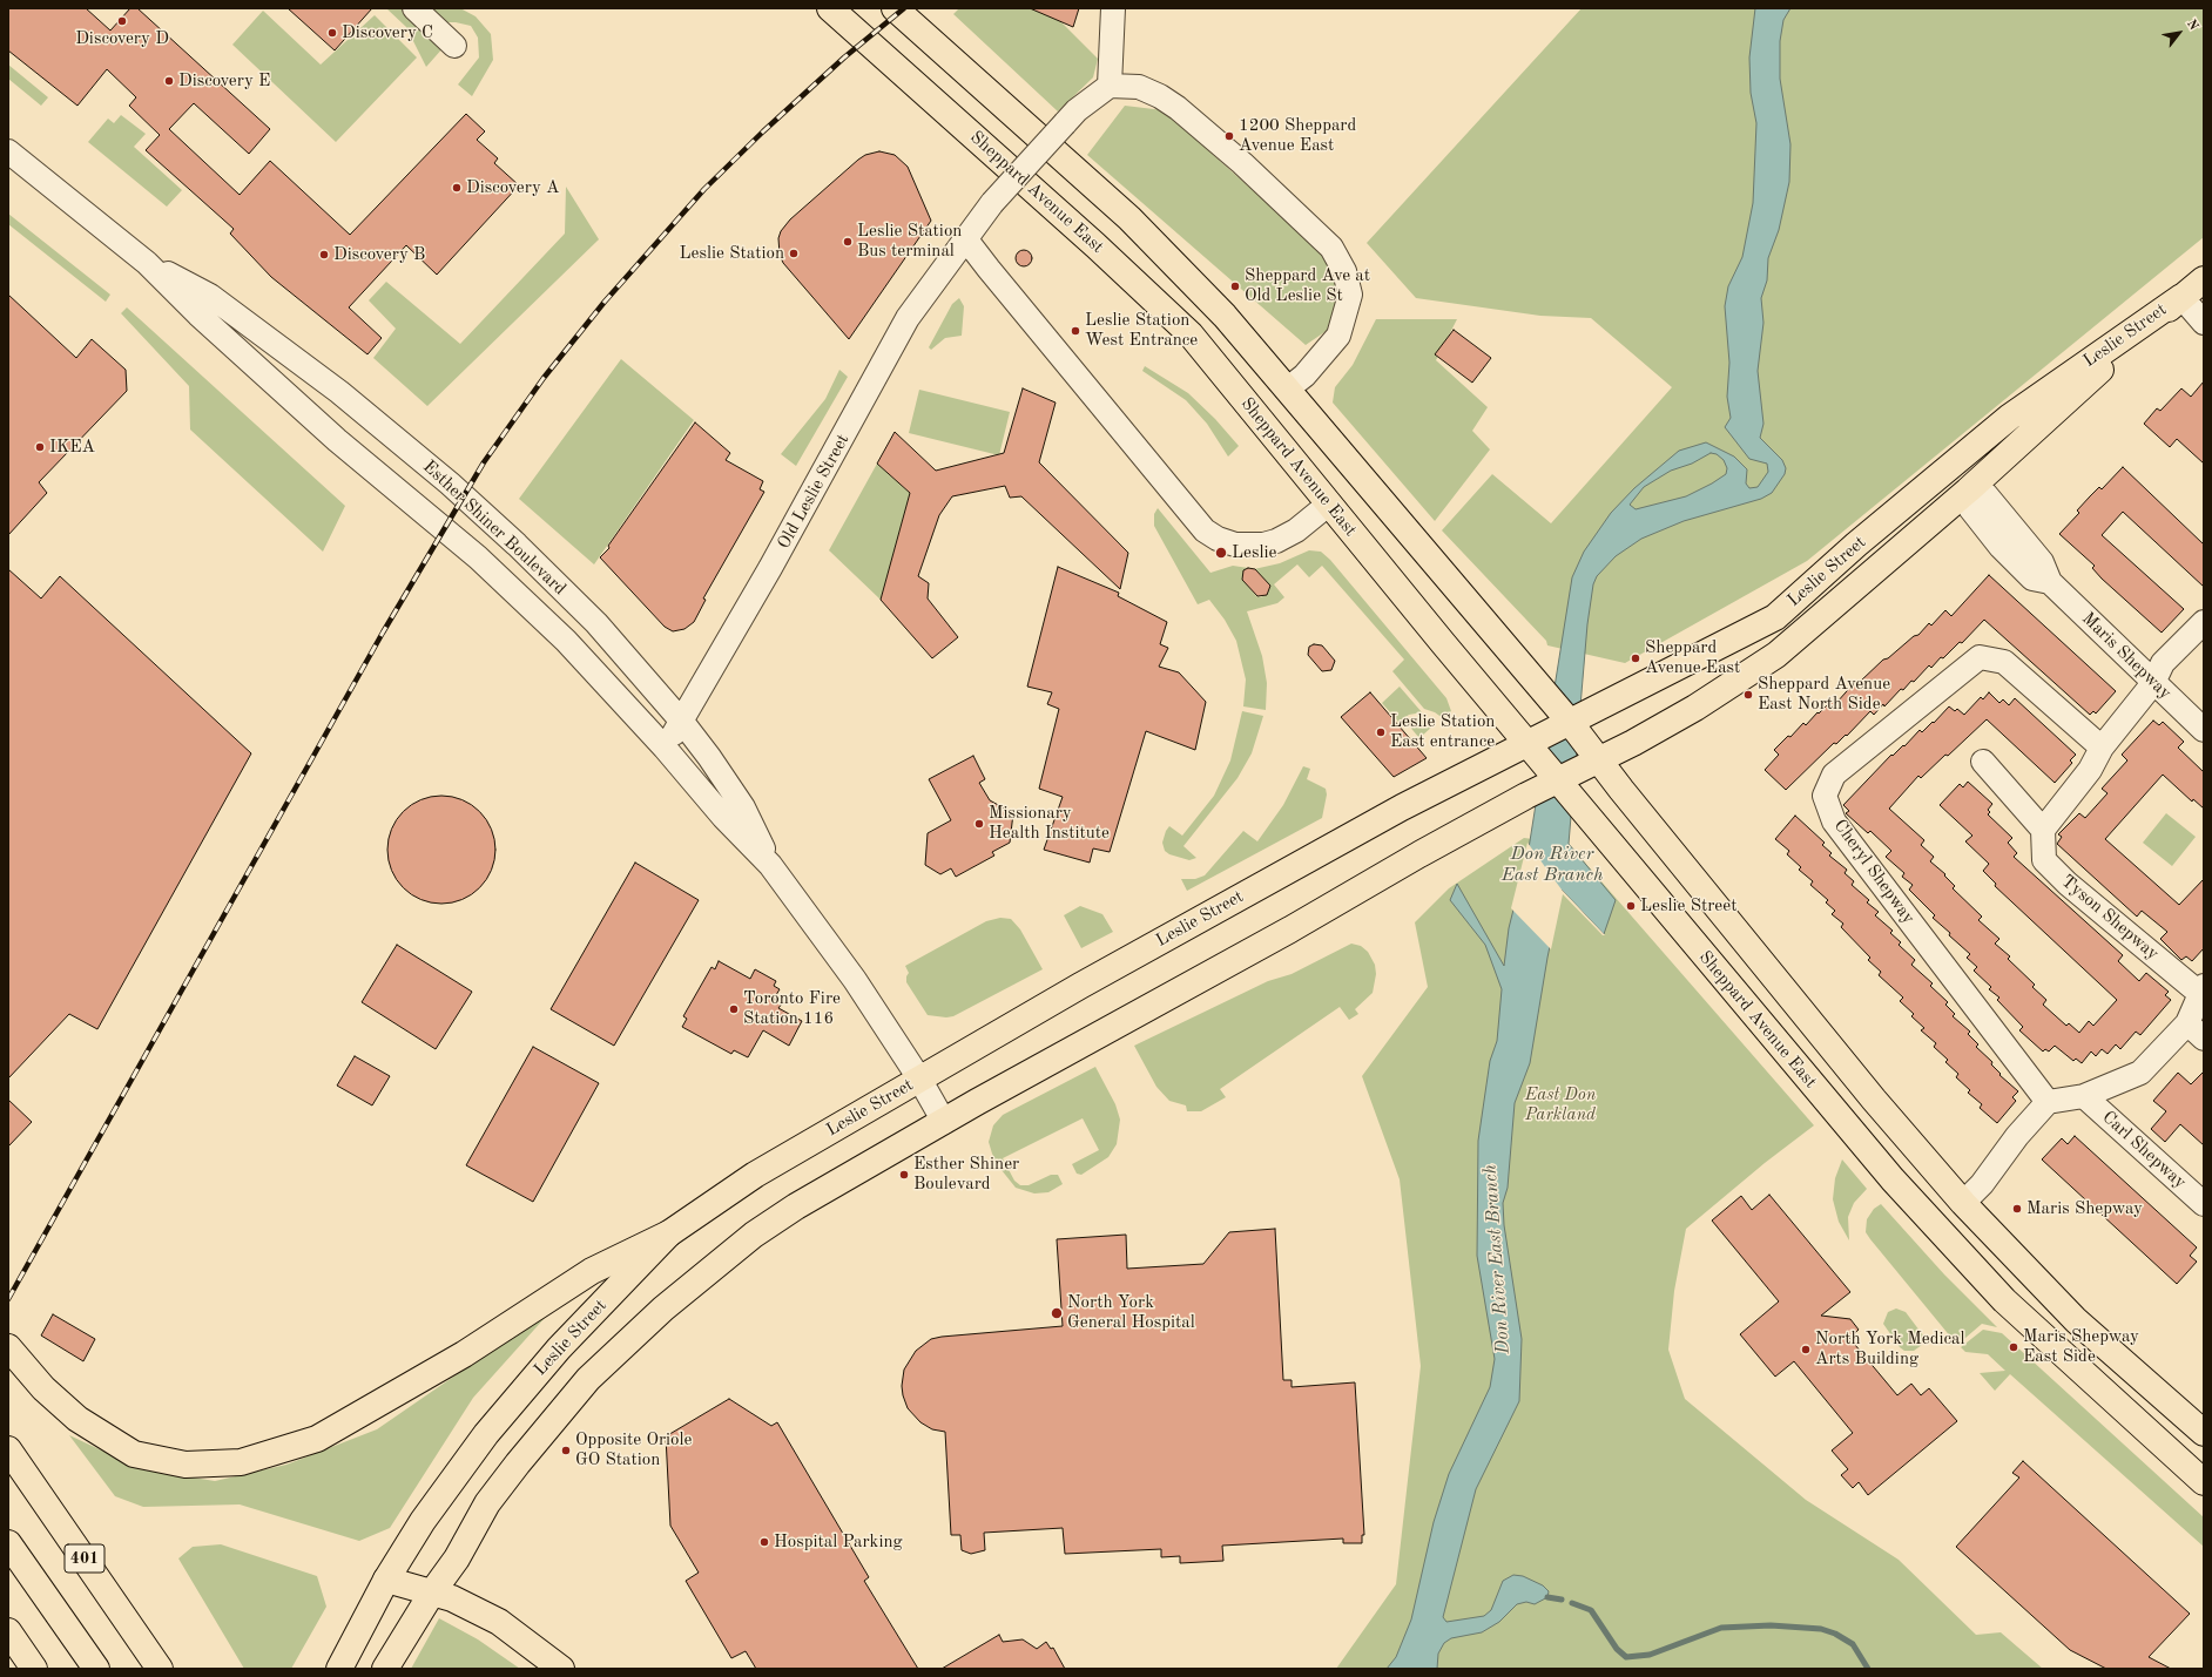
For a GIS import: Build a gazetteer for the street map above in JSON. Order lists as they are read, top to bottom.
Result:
{
  "streets": {
    "main road": ["Sheppard Avenue East", "Leslie Street", "401"],
    "street": [
      "Old Leslie Street",
      "Esther Shiner Boulevard",
      "Maris Shepway",
      "Cheryl Shepway",
      "Tyson Shepway",
      "Carl Shepway"
    ]
  },
  "crossings": [
    ["Sheppard Avenue East", "Leslie Street"],
    ["Leslie Street", "Esther Shiner Boulevard"],
    ["Leslie Street", "Maris Shepway"],
    ["Old Leslie Street", "Esther Shiner Boulevard"]
  ],
  "water": ["Don River East Branch"],
  "parks": ["East Don Parkland"],
  "places": [
    "Discovery D",
    "Discovery C",
    "Discovery E",
    "1200 Sheppard Avenue East",
    "Discovery A",
    "Leslie Station Bus terminal",
    "Leslie Station",
    "Discovery B",
    "Sheppard Ave at Old Leslie St",
    "Leslie Station West Entrance",
    "IKEA",
    "Leslie",
    "Sheppard Avenue East",
    "Sheppard Avenue East North Side",
    "Leslie Station East entrance",
    "Missionary Health Institute",
    "Leslie Street",
    "Toronto Fire Station 116",
    "Esther Shiner Boulevard",
    "Maris Shepway",
    "North York General Hospital",
    "Maris Shepway East Side",
    "North York Medical Arts Building",
    "Opposite Oriole GO Station",
    "Hospital Parking"
  ],
  "north": "top right"
}
